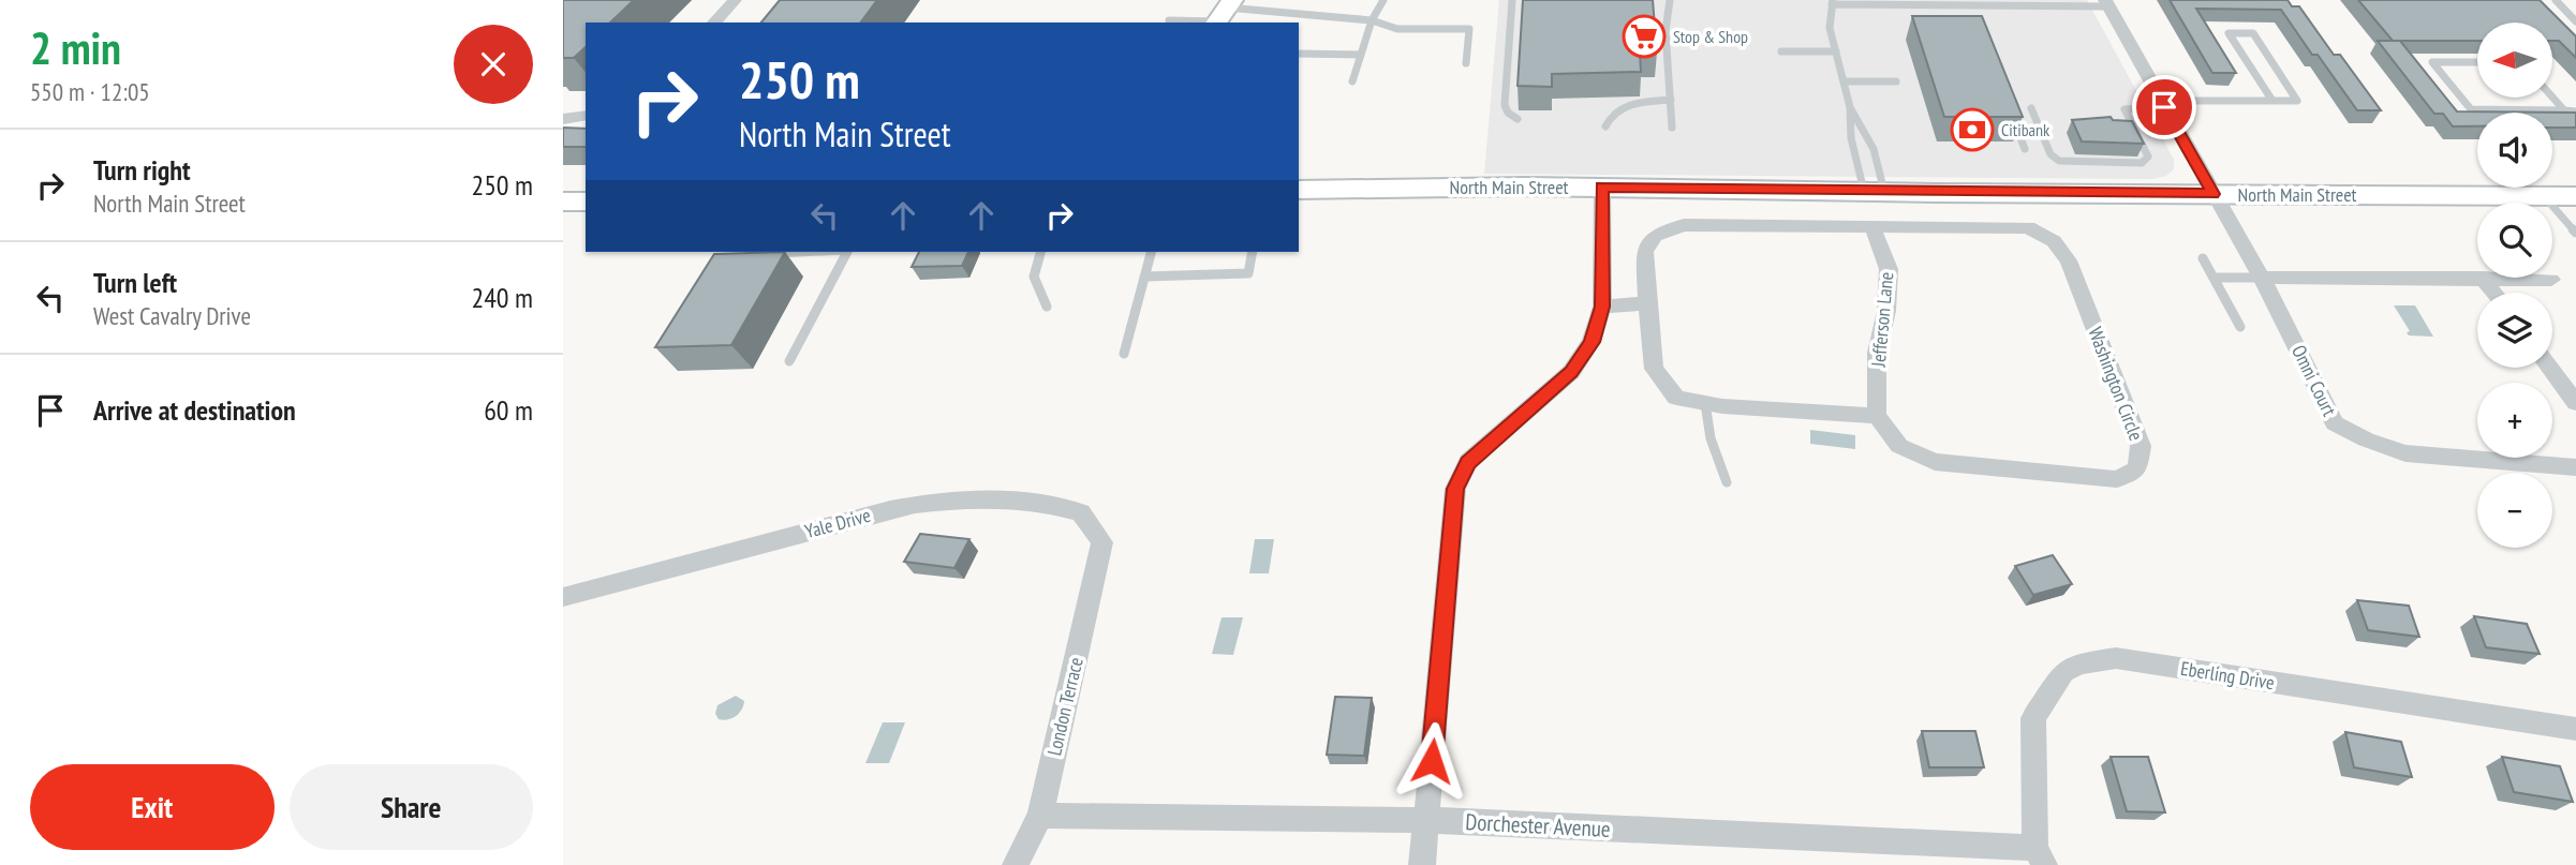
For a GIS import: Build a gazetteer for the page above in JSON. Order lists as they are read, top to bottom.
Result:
{
  "streets": {
    "street": [
      "North Main Street",
      "Jefferson Lane",
      "Omni Court",
      "Washington Circle",
      "Yale Drive",
      "Eberling Drive",
      "London Terrace",
      "Dorchester Avenue"
    ]
  },
  "crossings": [
    ["North Main Street", "Omni Court"],
    ["Jefferson Lane", "Washington Circle"],
    ["Yale Drive", "London Terrace"],
    ["Eberling Drive", "Dorchester Avenue"],
    ["London Terrace", "Dorchester Avenue"]
  ],
  "places": {
    "supermarket": ["Stop & Shop"],
    "bank": ["Citibank"]
  },
  "north": "left",
  "page": {
    "heading": ["2 min", "550 m · 12:05"],
    "map_buttons": ["+", "−"],
    "turn": ["250 m", "North Main Street"],
    "list": [
      {
        "name": "Turn right",
        "note": "North Main Street",
        "value": "250 m"
      },
      {
        "name": "Turn left",
        "note": "West Cavalry Drive",
        "value": "240 m"
      },
      {
        "name": "Arrive at destination",
        "value": "60 m"
      }
    ],
    "buttons": ["Exit", "Share"]
  }
}
